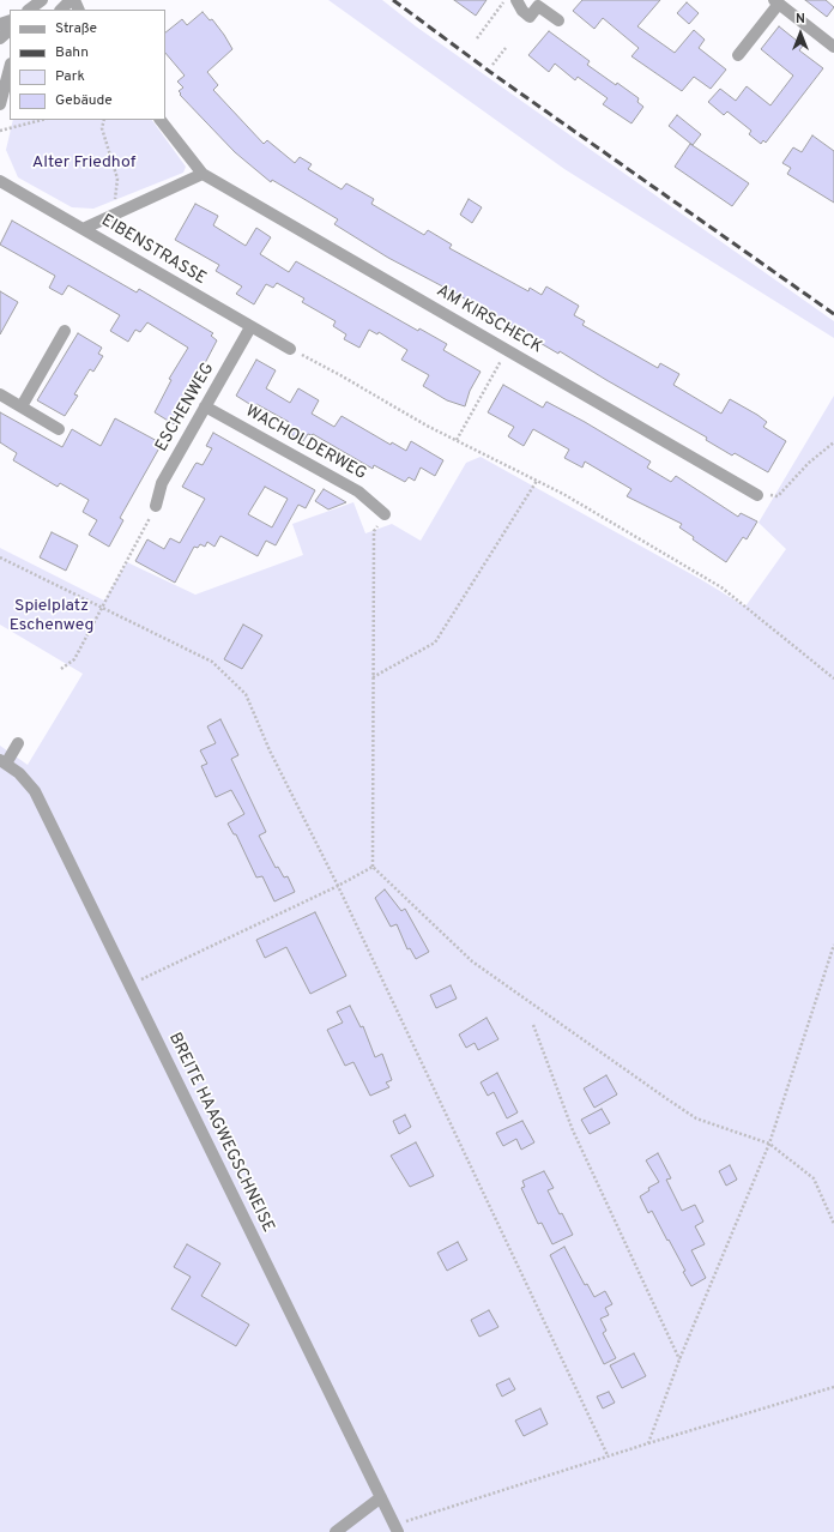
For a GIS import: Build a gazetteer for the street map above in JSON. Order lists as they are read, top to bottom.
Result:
{
  "streets": {
    "street": [
      "EIBENSTRASSE",
      "AM KIRSCHECK",
      "ESCHENWEG",
      "WACHOLDERWEG",
      "BREITE HAAGWEGSCHNEISE"
    ]
  },
  "crossings": [
    ["EIBENSTRASSE", "ESCHENWEG"],
    ["ESCHENWEG", "WACHOLDERWEG"]
  ],
  "parks": ["Alter Friedhof", "Spielplatz Eschenweg"],
  "legend": [
    "Straße",
    "Bahn",
    "Park",
    "Gebäude"
  ],
  "north": "top"
}
